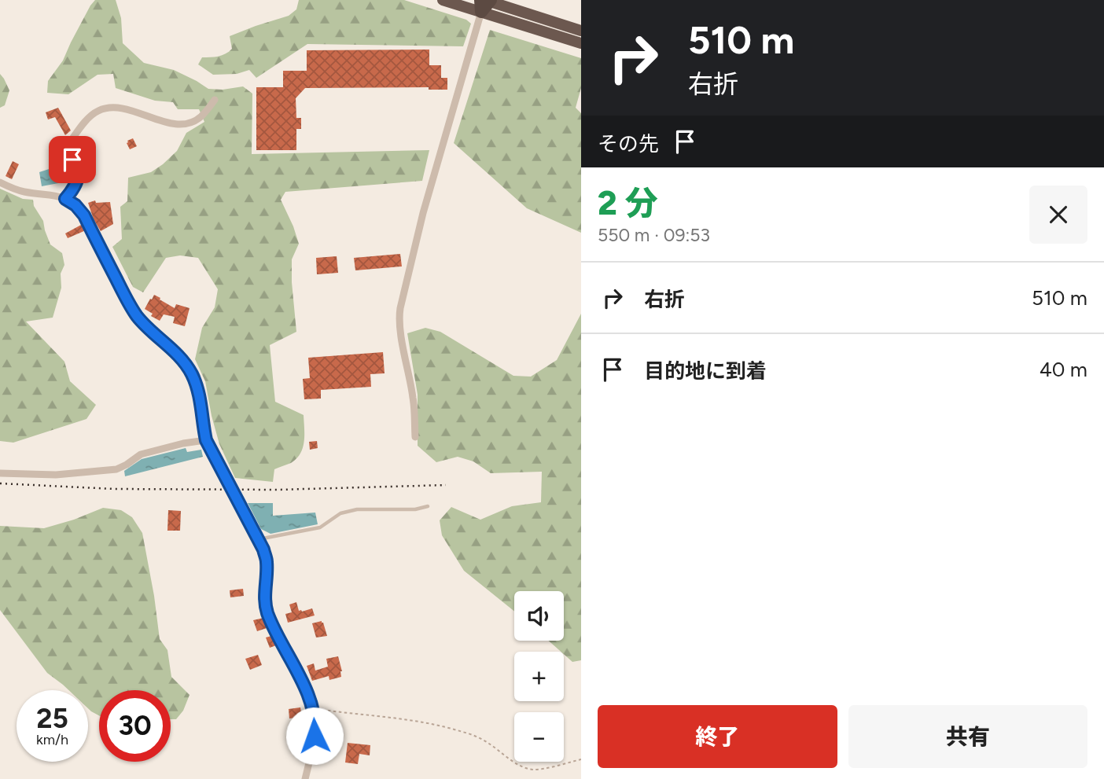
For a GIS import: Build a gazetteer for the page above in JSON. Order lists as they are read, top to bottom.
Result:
{
  "page": {
    "turn": ["510 m", "右折"],
    "then": "その先",
    "heading": ["2 分", "550 m · 09:53"],
    "list": [
      {
        "name": "右折",
        "value": "510 m"
      },
      {
        "name": "目的地に到着",
        "value": "40 m"
      }
    ],
    "map_buttons": ["+", "−"],
    "speed": "25 km/h",
    "limit": "30",
    "buttons": ["終了", "共有"]
  }
}
